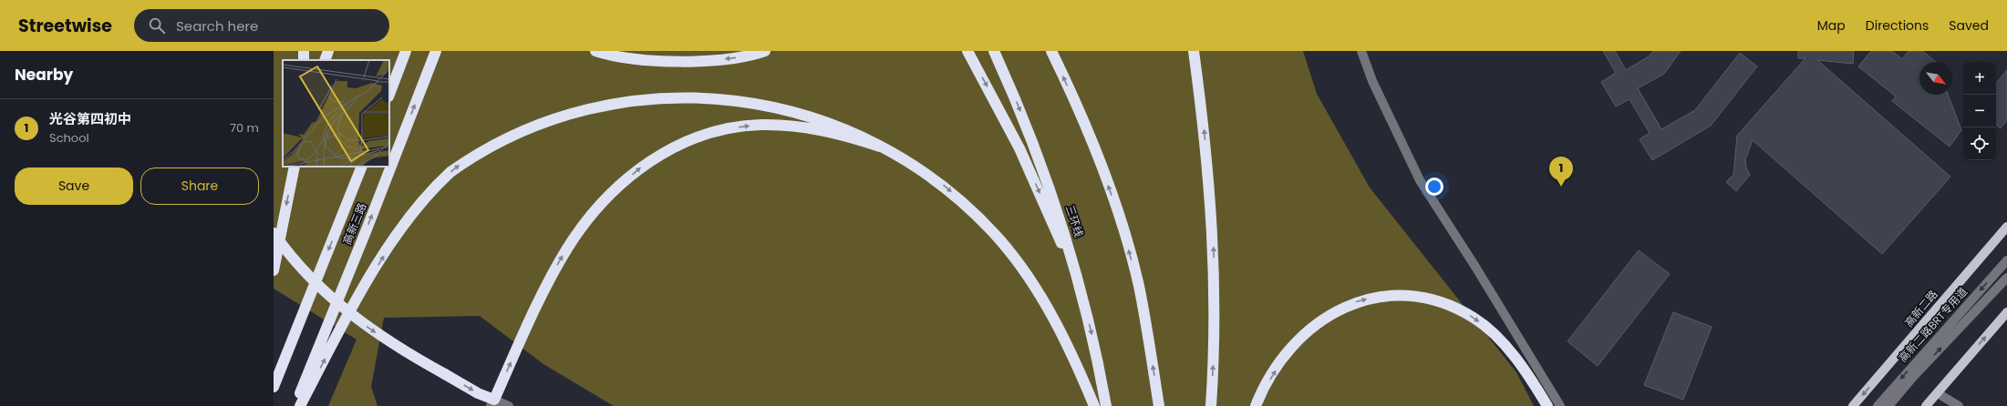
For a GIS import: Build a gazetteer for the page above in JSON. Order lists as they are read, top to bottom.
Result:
{
  "streets": {
    "highway": ["三环线", "高新三路"],
    "main road": ["高新二路"],
    "street": ["高新二路BRT专用道"]
  },
  "north": "bottom right",
  "page": {
    "header": "Streetwise",
    "search": "Search here",
    "nav": ["Map", "Directions", "Saved"],
    "heading": "Nearby",
    "map_buttons": ["+", "−"],
    "list": [
      {
        "mark": "1",
        "name": "光谷第四初中",
        "note": "School",
        "value": "70 m"
      }
    ],
    "buttons": ["Save", "Share"],
    "pins": "1"
  }
}
